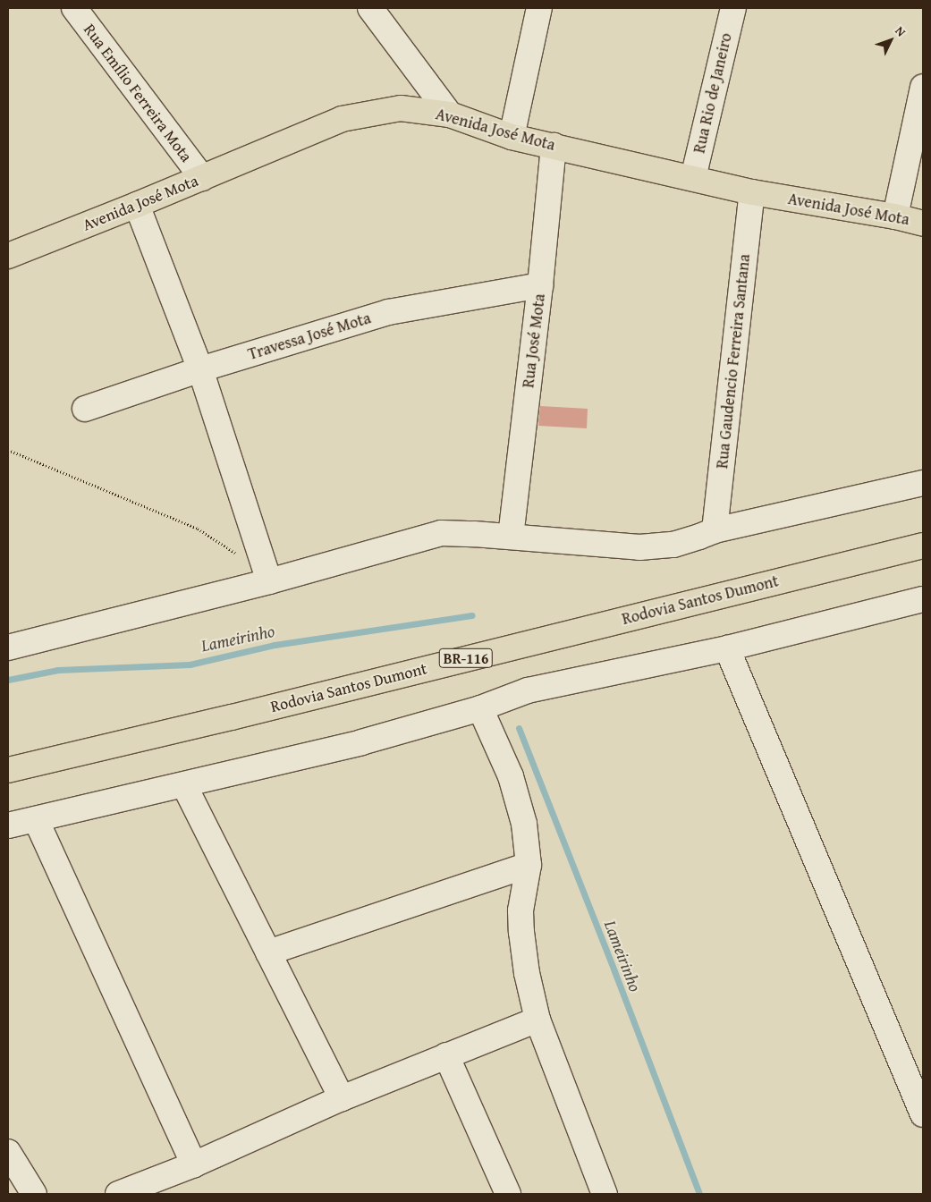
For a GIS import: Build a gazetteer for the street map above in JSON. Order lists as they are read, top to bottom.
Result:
{
  "streets": {
    "main road": ["Avenida José Mota", "Rodovia Santos Dumont", "BR-116"],
    "street": [
      "Rua Emílio Ferreira Mota",
      "Rua Rio de Janeiro",
      "Travessa José Mota",
      "Rua José Mota",
      "Rua Gaudencio Ferreira Santana"
    ]
  },
  "crossings": [
    ["Rua Emílio Ferreira Mota", "Avenida José Mota"],
    ["Rua Rio de Janeiro", "Avenida José Mota"],
    ["Avenida José Mota", "Rua José Mota"],
    ["Avenida José Mota", "Rua Gaudencio Ferreira Santana"],
    ["Travessa José Mota", "Rua José Mota"]
  ],
  "water": ["Lameirinho"],
  "north": "top right"
}
